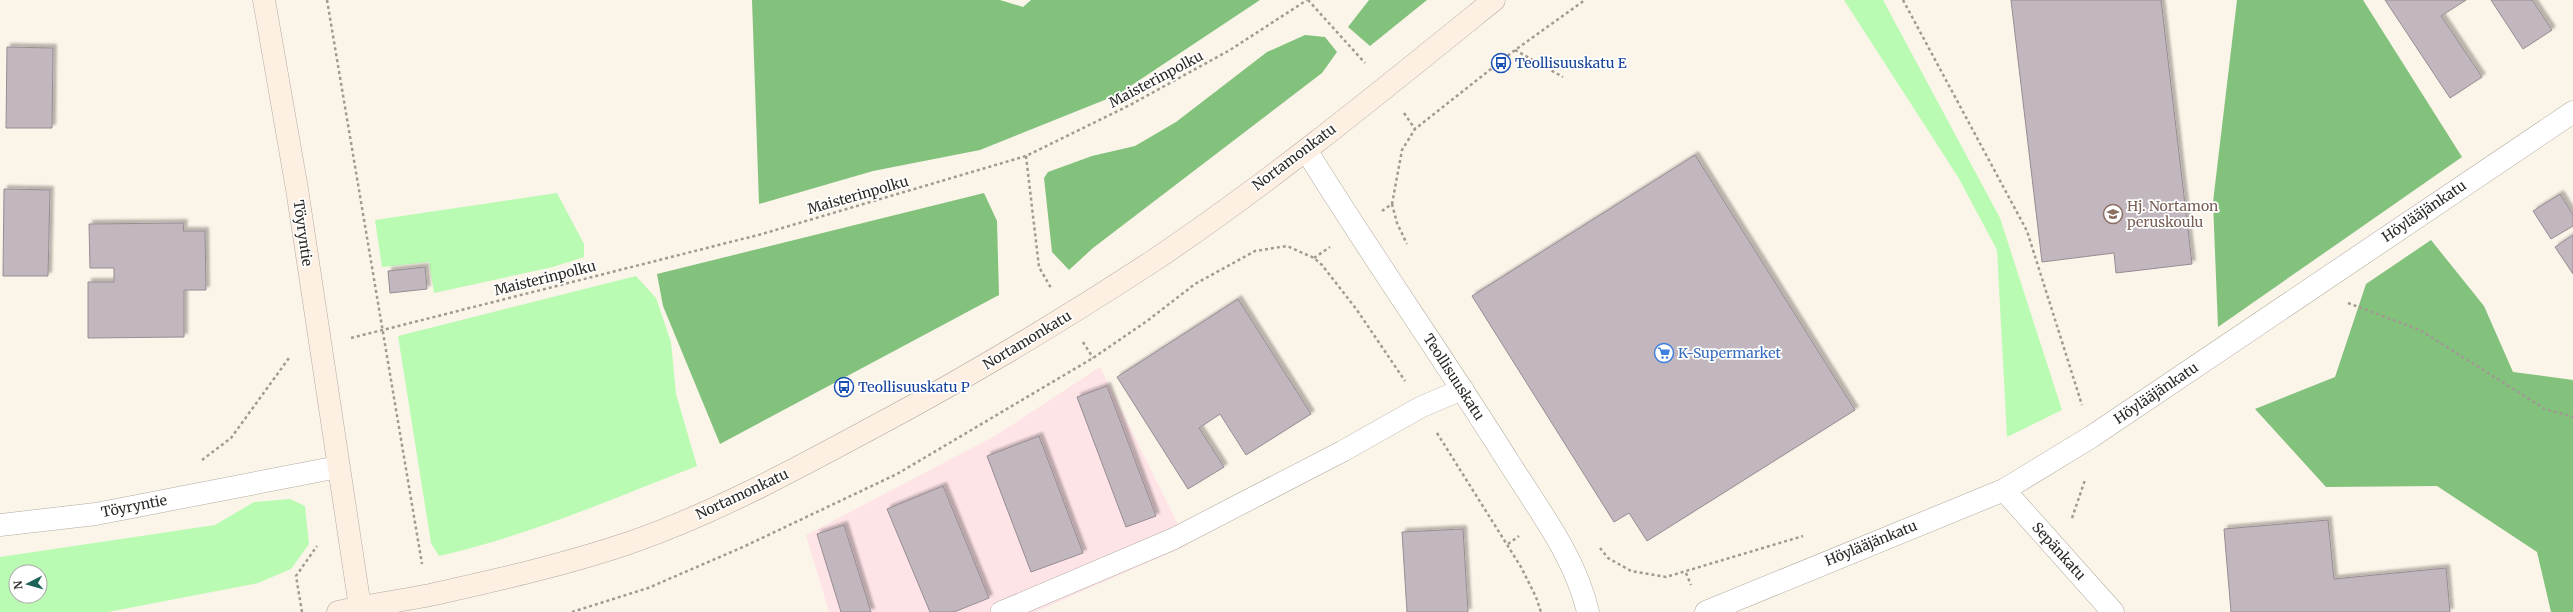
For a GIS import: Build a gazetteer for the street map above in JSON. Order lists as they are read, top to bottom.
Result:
{
  "streets": {
    "main road": ["Nortamonkatu", "Töyryntie"],
    "street": ["Höylääjänkatu", "Teollisuuskatu", "Sepänkatu"],
    "path": ["Maisterinpolku"]
  },
  "crossings": [
    ["Nortamonkatu", "Töyryntie"],
    ["Nortamonkatu", "Teollisuuskatu"],
    ["Höylääjänkatu", "Sepänkatu"]
  ],
  "places": {
    "bus stop": ["Teollisuuskatu E", "Teollisuuskatu P"],
    "school or university": ["Hj. Nortamon peruskoulu"],
    "supermarket": ["K-Supermarket"]
  },
  "north": "left"
}
